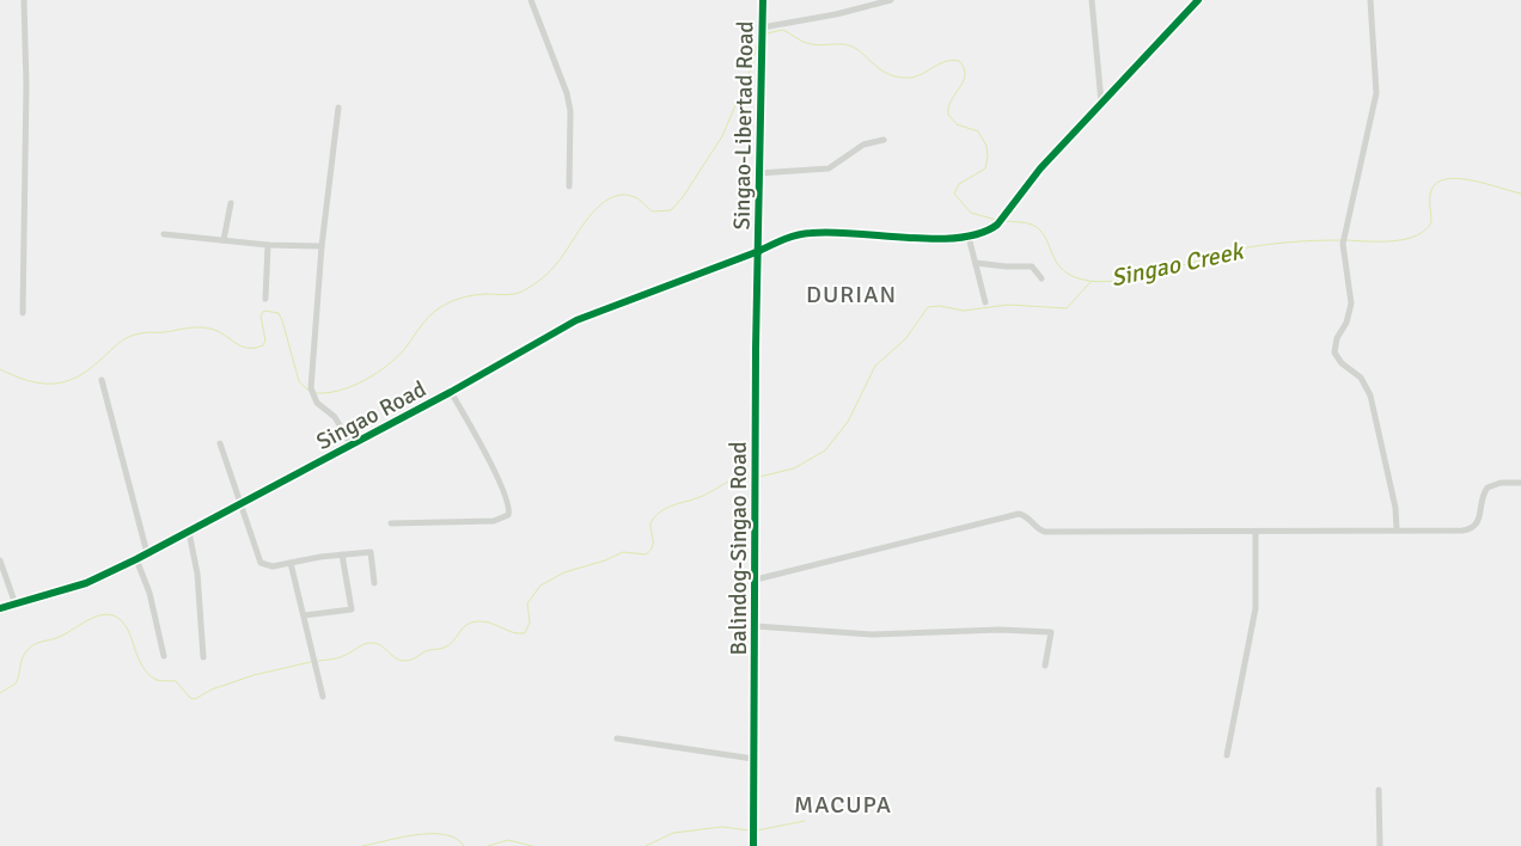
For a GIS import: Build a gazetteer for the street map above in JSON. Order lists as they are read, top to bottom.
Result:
{
  "streets": {
    "street": ["Singao-Libertad Road", "Singao Road", "Balindog-Singao Road"]
  },
  "crossings": [
    ["Singao-Libertad Road", "Singao Road"],
    ["Singao-Libertad Road", "Balindog-Singao Road"],
    ["Singao Road", "Balindog-Singao Road"]
  ],
  "districts": ["DURIAN", "MACUPA"],
  "water": ["Singao Creek"]
}
